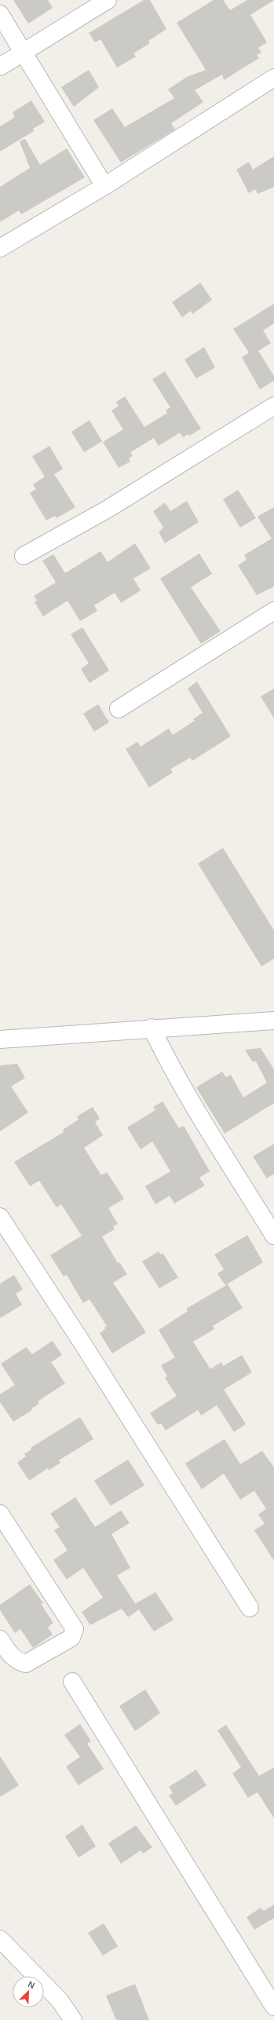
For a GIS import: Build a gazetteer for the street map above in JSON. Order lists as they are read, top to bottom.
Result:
{
  "north": "top right"
}
